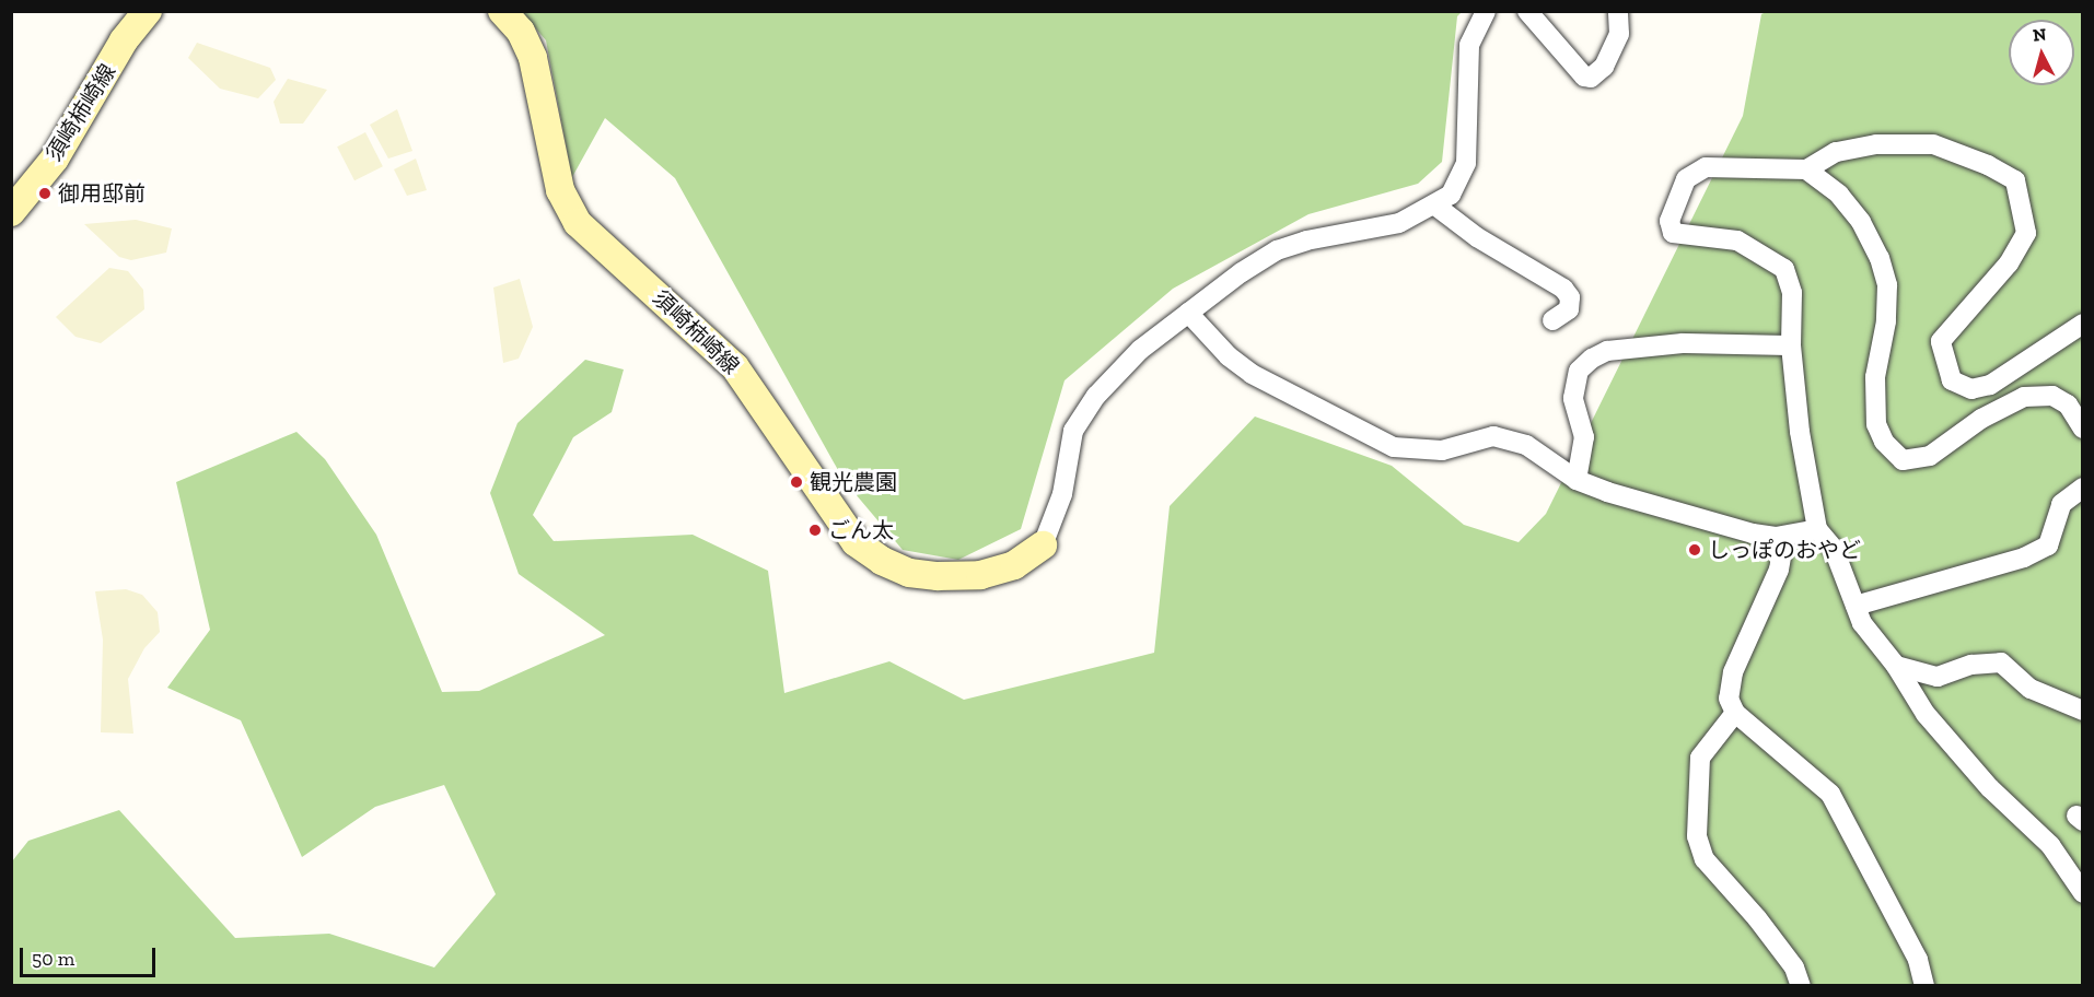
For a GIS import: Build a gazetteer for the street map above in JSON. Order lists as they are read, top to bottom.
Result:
{
  "streets": {
    "main road": ["須崎柿崎線"]
  },
  "places": [
    "御用邸前",
    "観光農園",
    "ごん太",
    "しっぽのおやど"
  ],
  "scale_bar": "50 m",
  "north": "top"
}
